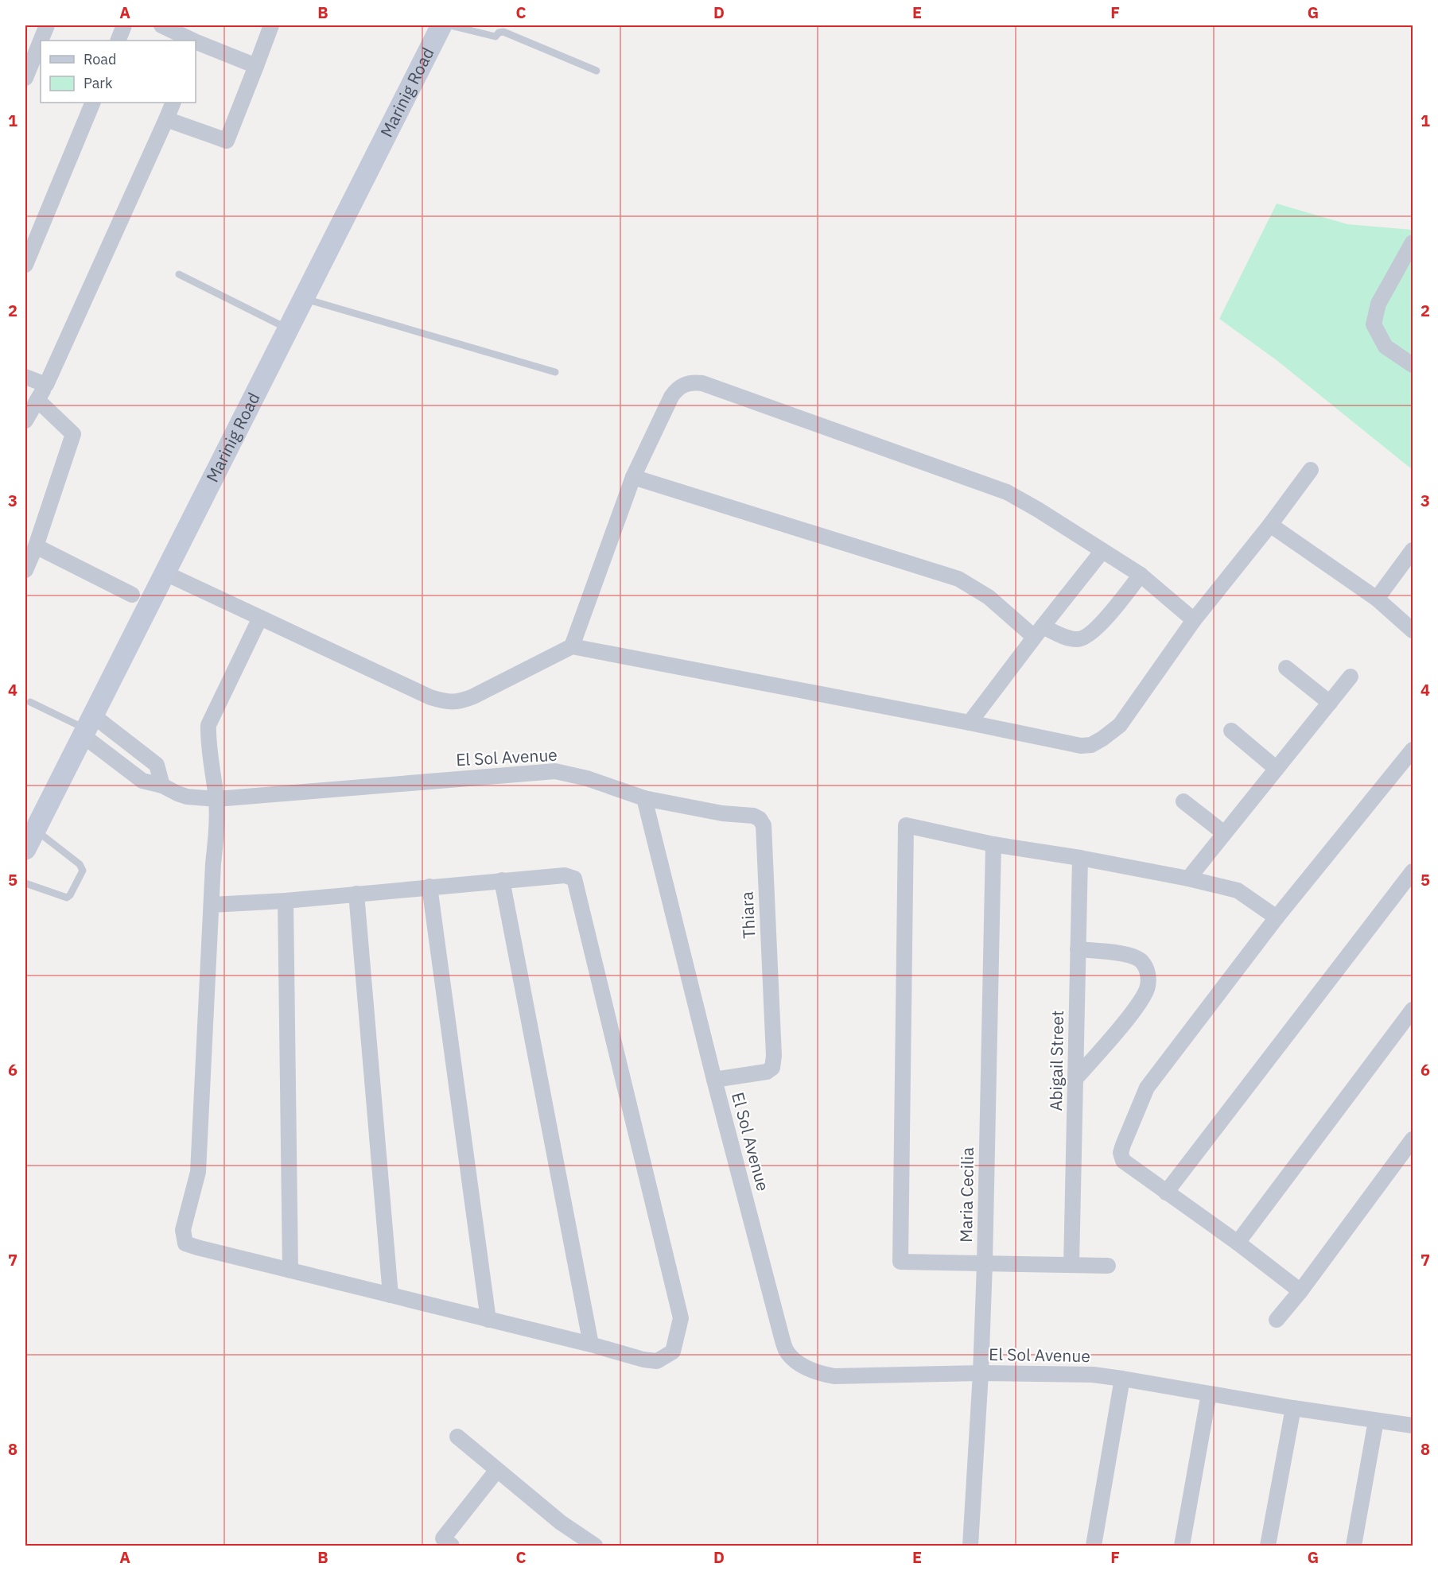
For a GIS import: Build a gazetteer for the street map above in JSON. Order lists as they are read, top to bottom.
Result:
{
  "streets": {
    "street": [
      "Marinig Road",
      "El Sol Avenue",
      "Thiara",
      "Abigail Street",
      "Maria Cecilia"
    ]
  },
  "crossings": [
    ["Marinig Road", "El Sol Avenue"],
    ["El Sol Avenue", "Thiara"],
    ["El Sol Avenue", "Maria Cecilia"]
  ],
  "legend": ["Road", "Park"],
  "grid": {
    "columns": [
      "A",
      "B",
      "C",
      "D",
      "E",
      "F",
      "G"
    ],
    "rows": [
      "1",
      "2",
      "3",
      "4",
      "5",
      "6",
      "7",
      "8"
    ]
  }
}
